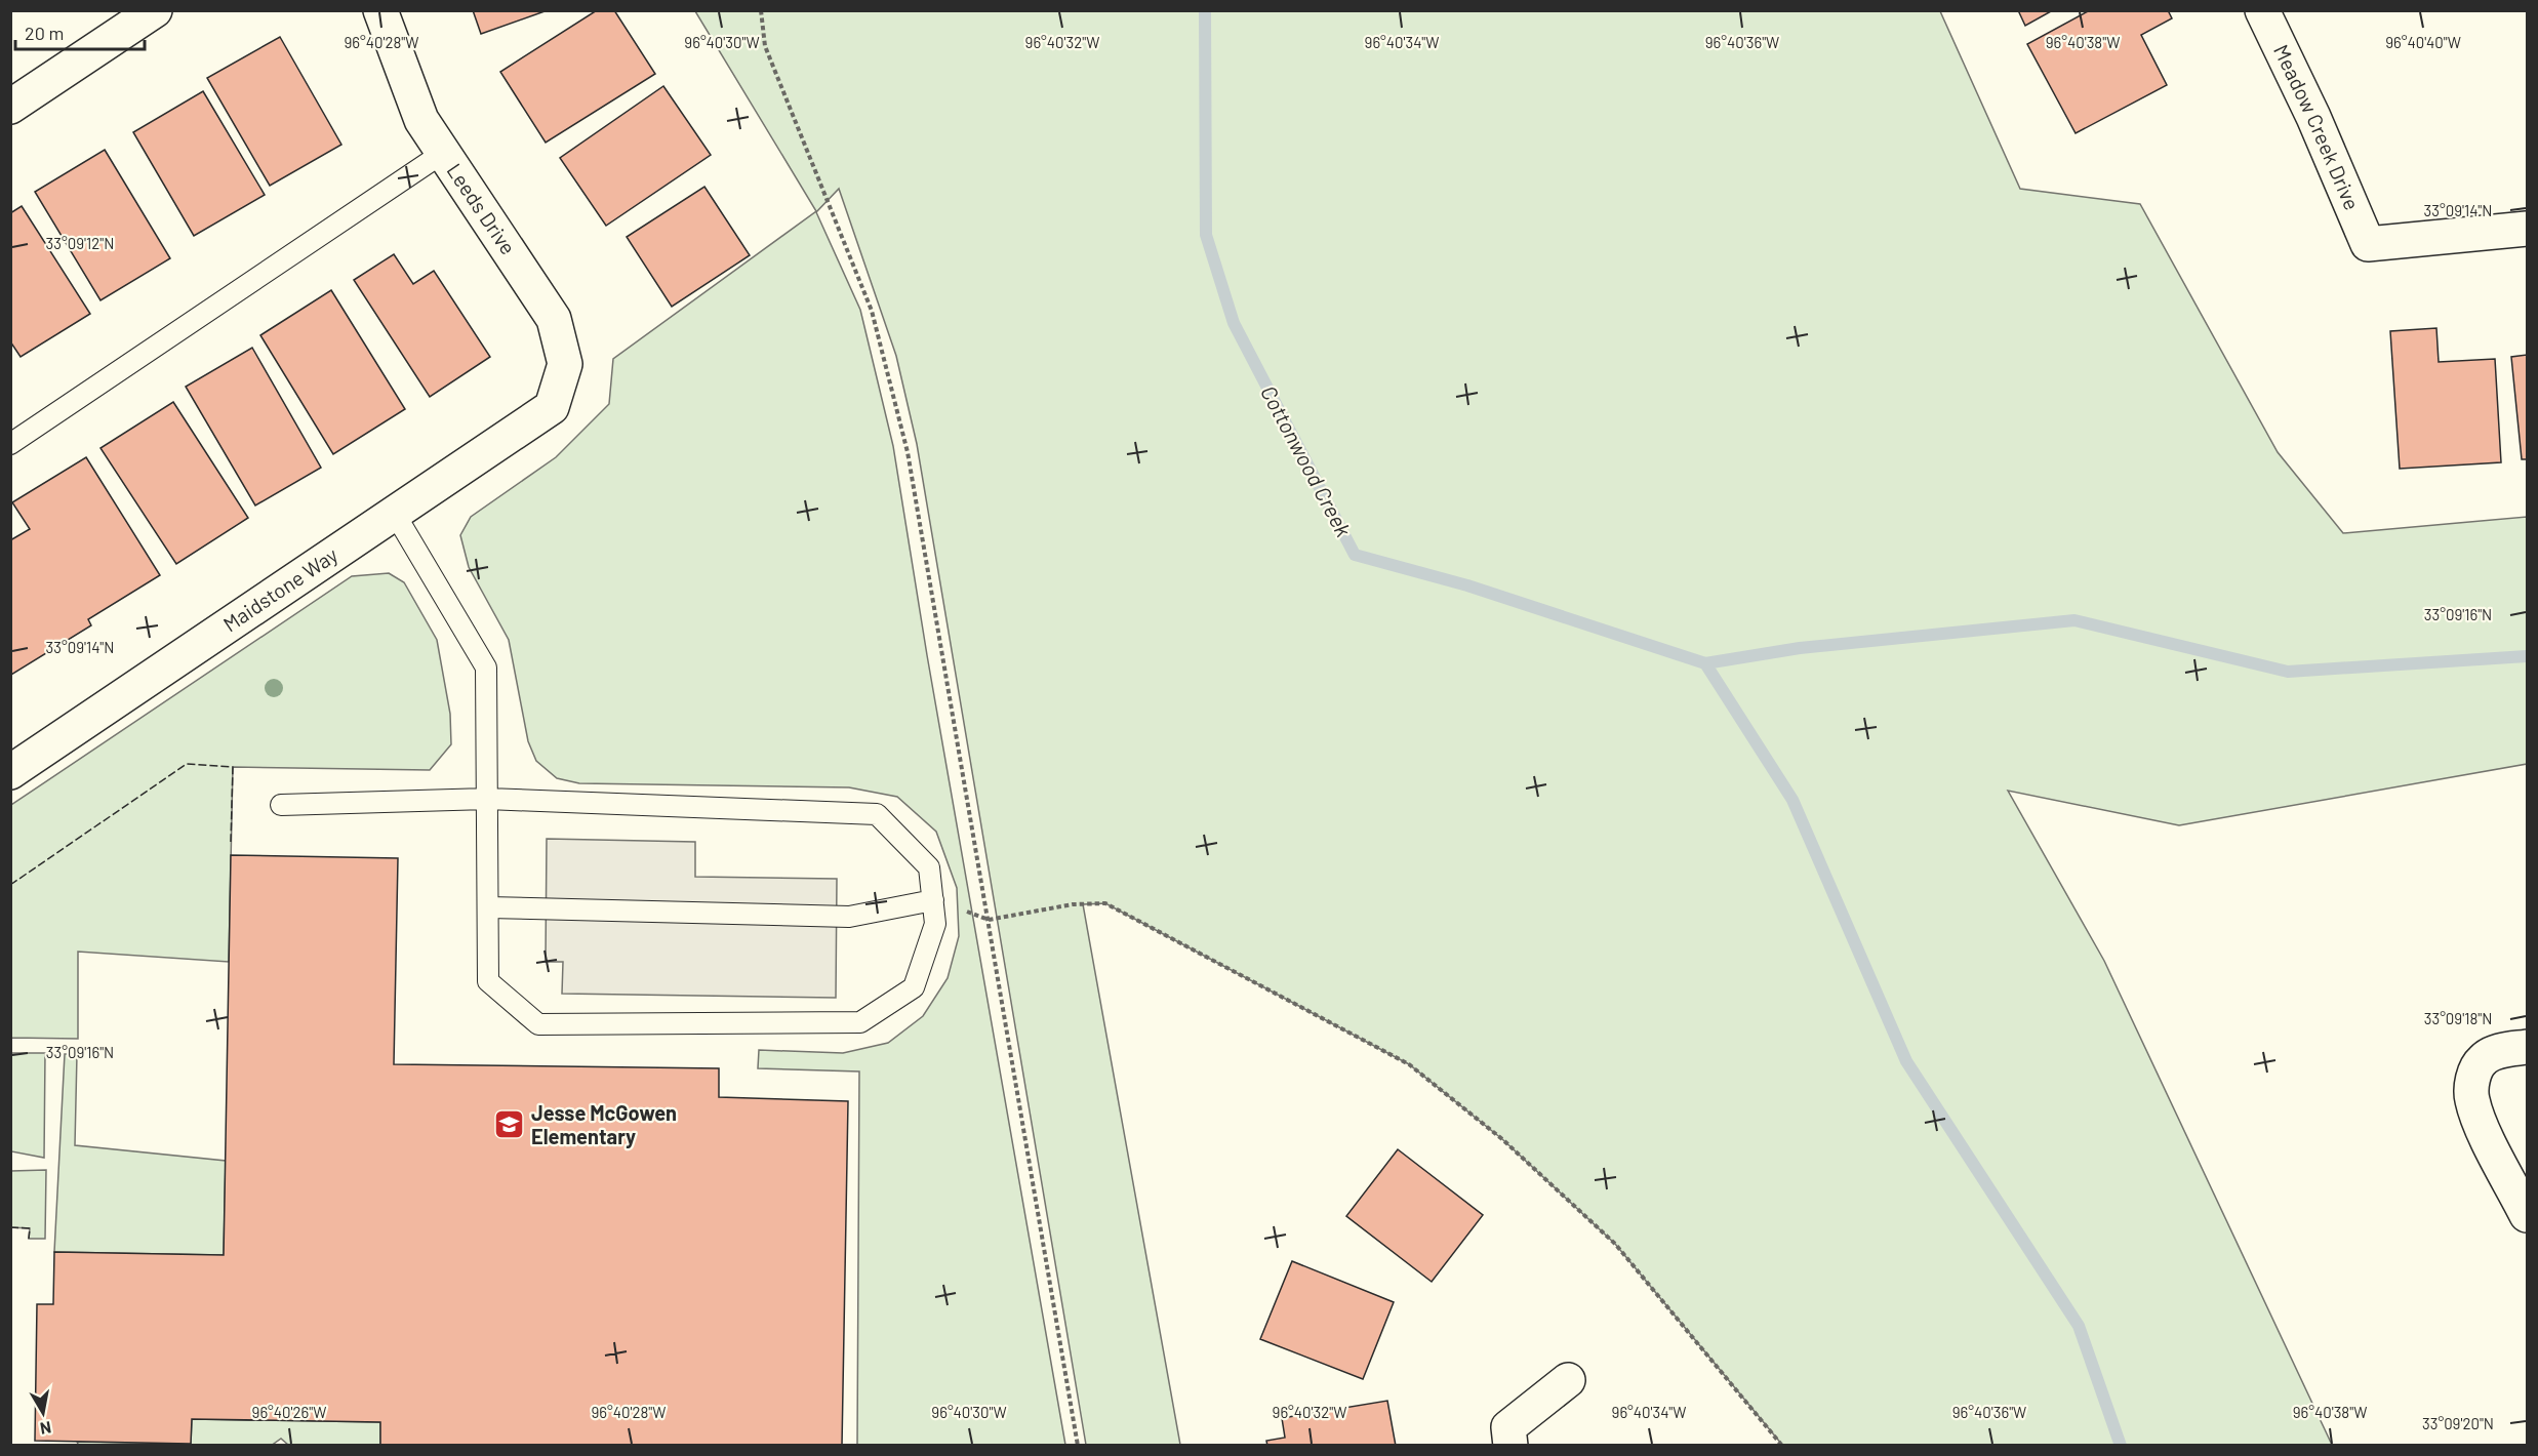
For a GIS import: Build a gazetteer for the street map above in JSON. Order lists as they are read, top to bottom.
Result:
{
  "streets": {
    "street": ["Meadow Creek Drive", "Leeds Drive", "Maidstone Way"]
  },
  "crossings": [
    ["Leeds Drive", "Maidstone Way"]
  ],
  "water": ["Cottonwood Creek"],
  "places": {
    "school or university": ["Jesse McGowen Elementary"]
  },
  "scale_bar": "20 m",
  "north": "bottom",
  "coordinates": [
    "96°40'28\"W",
    "96°40'30\"W",
    "96°40'32\"W",
    "96°40'34\"W",
    "96°40'36\"W",
    "96°40'38\"W",
    "96°40'40\"W",
    "33°09'14\"N",
    "33°09'12\"N",
    "33°09'16\"N",
    "33°09'18\"N",
    "96°40'26\"W",
    "33°09'20\"N"
  ]
}
